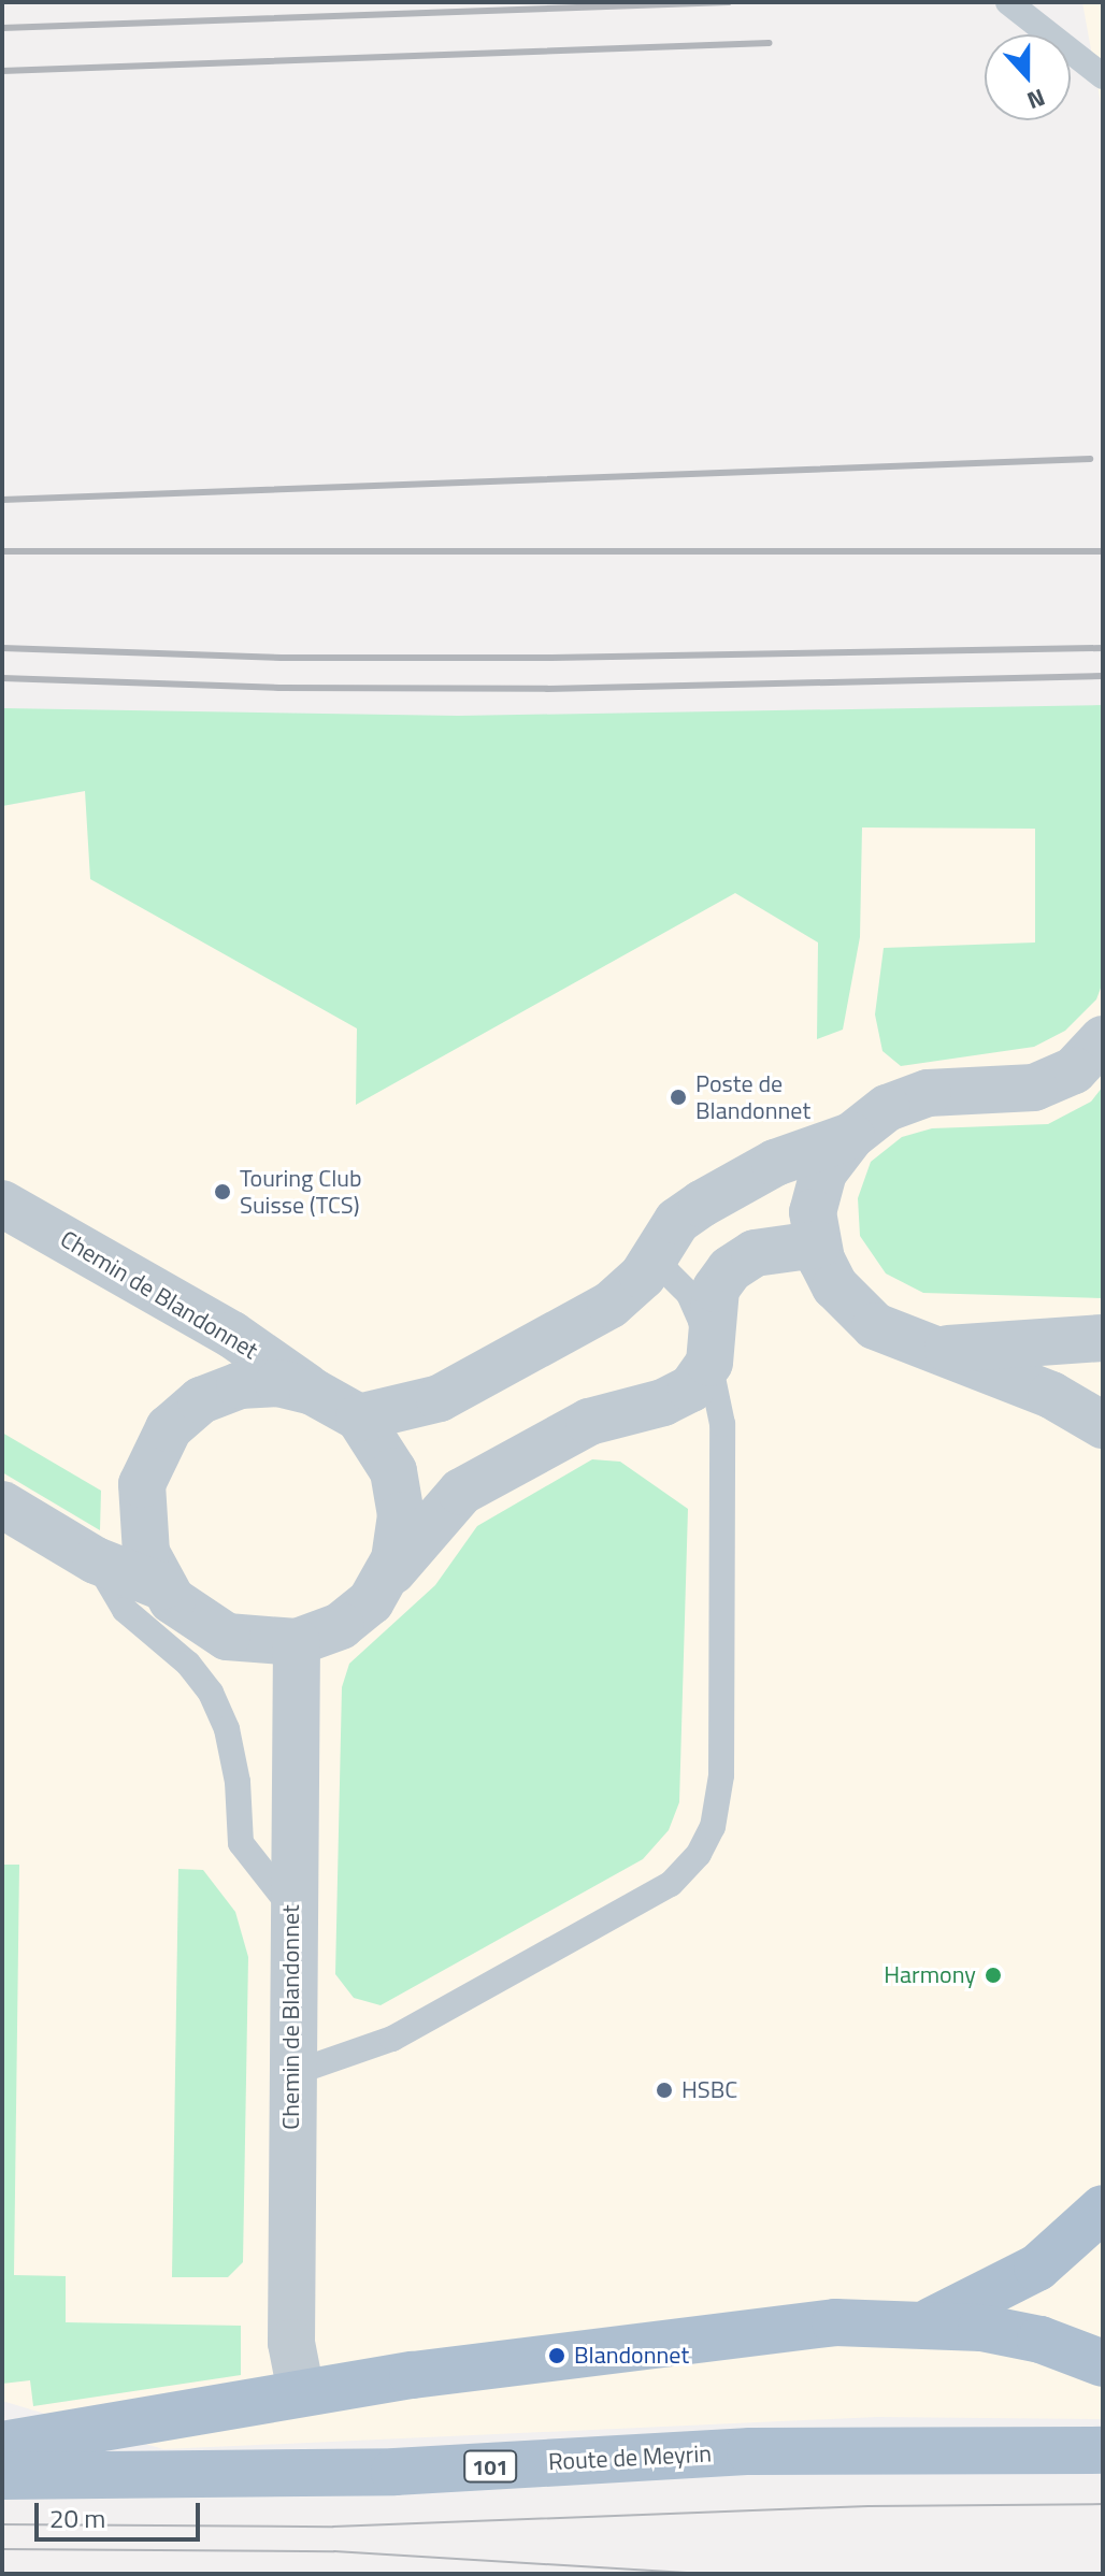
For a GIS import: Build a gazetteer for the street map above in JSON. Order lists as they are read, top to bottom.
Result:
{
  "streets": {
    "main road": ["Route de Meyrin", "101"],
    "street": ["Chemin de Blandonnet"]
  },
  "places": [
    "Poste de Blandonnet",
    "Touring Club Suisse (TCS)",
    "Harmony",
    "HSBC",
    "Blandonnet"
  ],
  "scale_bar": "20 m",
  "north": "bottom"
}
